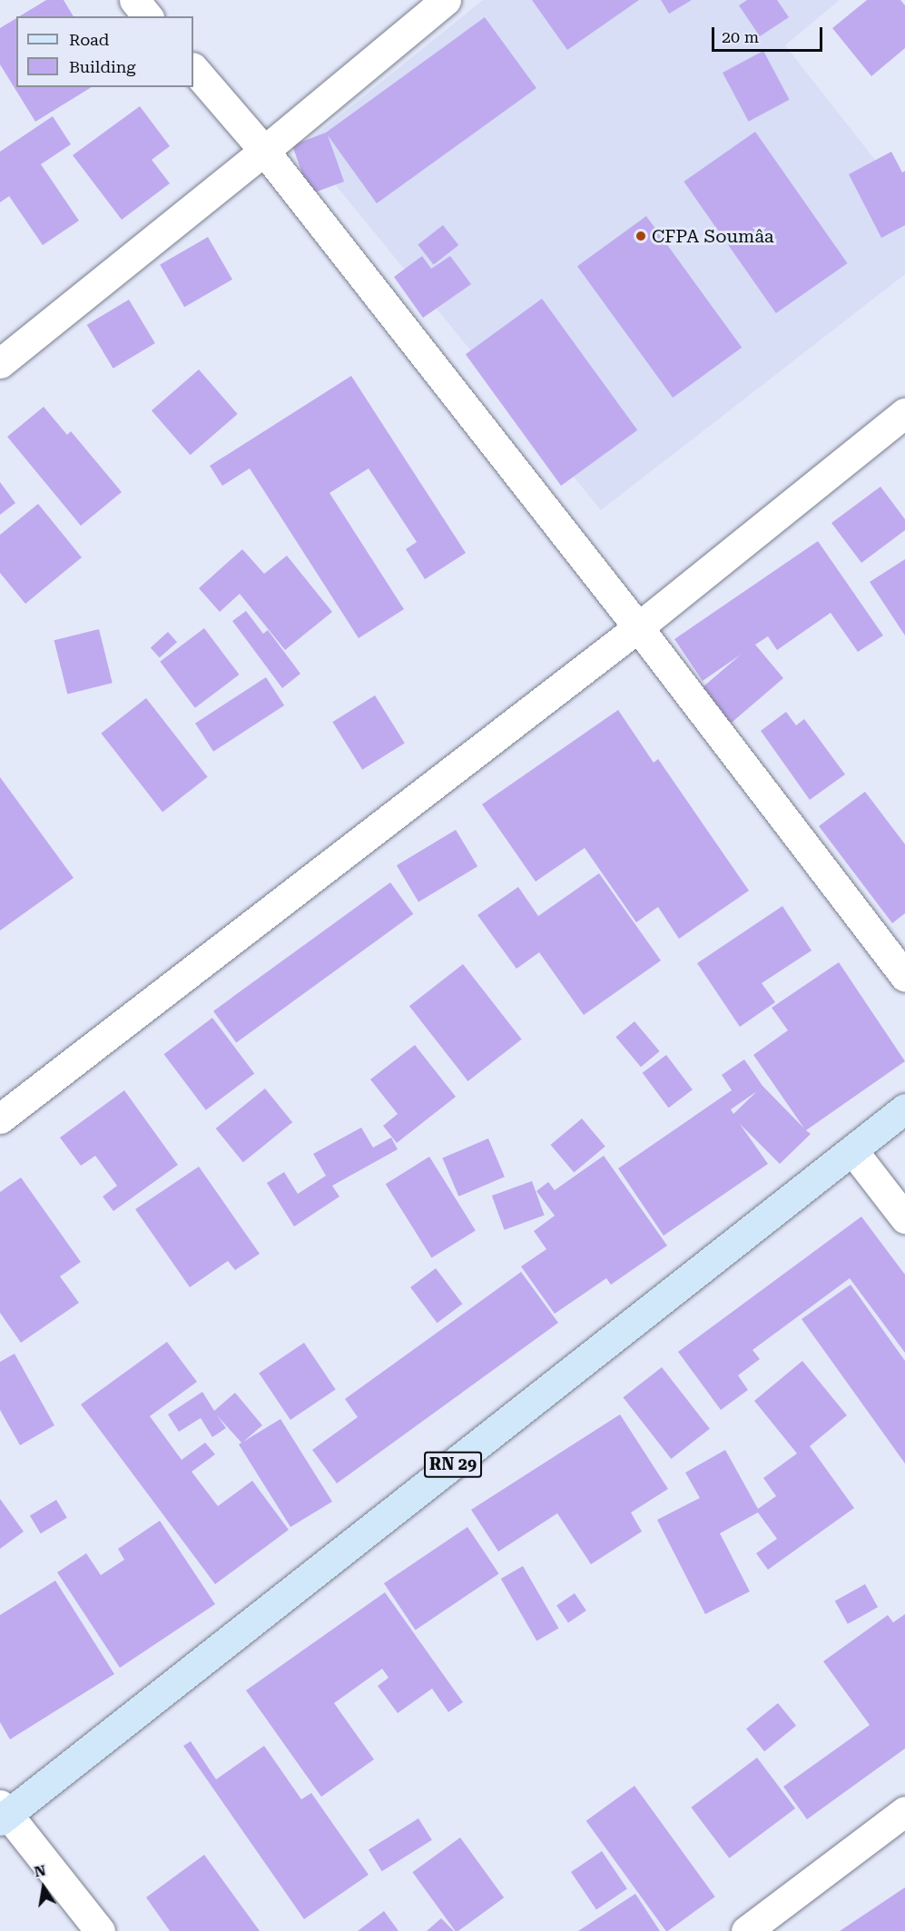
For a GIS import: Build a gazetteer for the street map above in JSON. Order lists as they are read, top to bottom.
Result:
{
  "streets": {
    "main road": ["RN 29"]
  },
  "places": ["CFPA Soumâa"],
  "legend": ["Road", "Building"],
  "scale_bar": "20 m",
  "north": "top"
}
